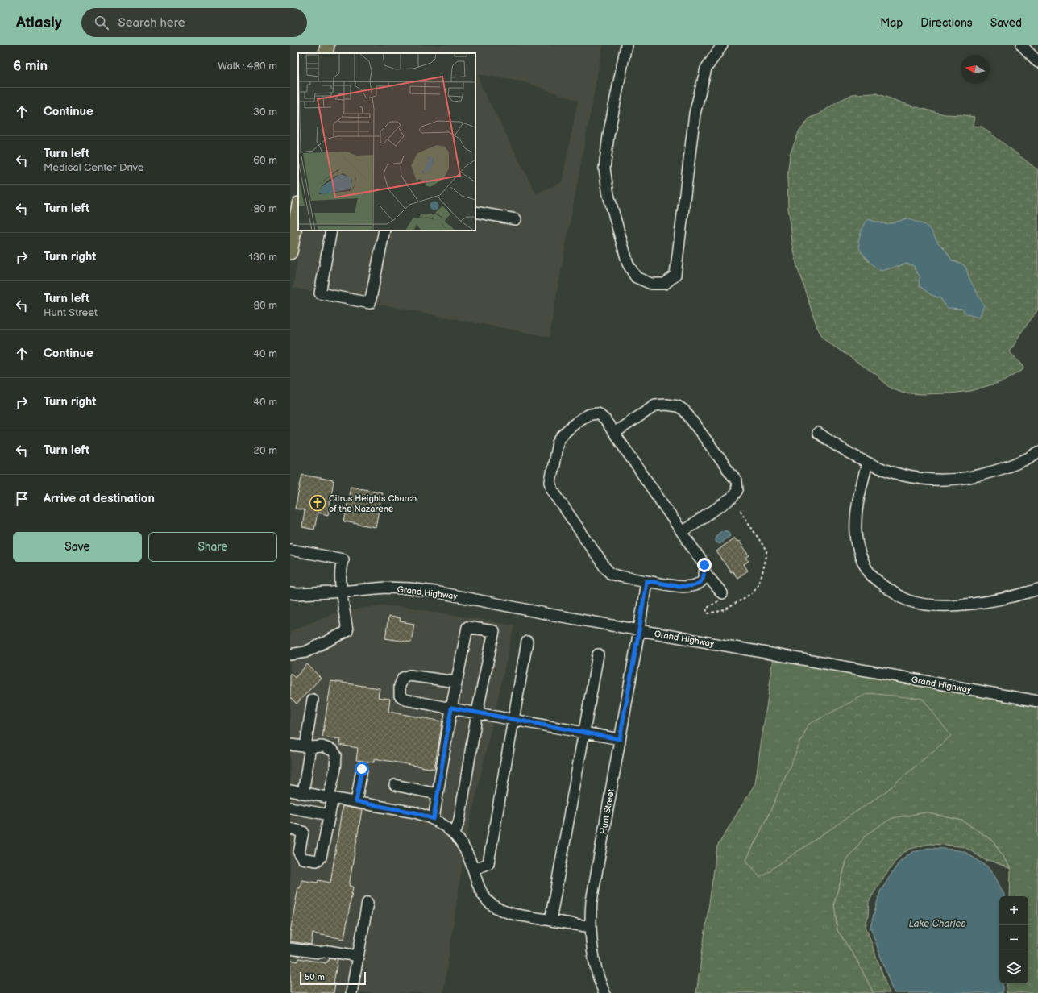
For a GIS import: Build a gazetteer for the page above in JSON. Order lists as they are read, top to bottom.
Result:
{
  "streets": {
    "street": ["Grand Highway", "Hunt Street"]
  },
  "crossings": [
    ["Grand Highway", "Hunt Street"]
  ],
  "water": ["Lake Charles"],
  "places": {
    "church": ["Citrus Heights Church of the Nazarene"]
  },
  "scale_bar": "50 m",
  "north": "left",
  "page": {
    "header": "Atlasly",
    "search": "Search here",
    "nav": ["Map", "Directions", "Saved"],
    "heading": ["6 min", "Walk · 480 m"],
    "list": [
      ["Continue", "30 m"],
      ["Turn left", "Medical Center Drive", "60 m"],
      ["Turn left", "80 m"],
      ["Turn right", "130 m"],
      ["Turn left", "Hunt Street", "80 m"],
      ["Continue", "40 m"],
      ["Turn right", "40 m"],
      ["Turn left", "20 m"],
      "Arrive at destination"
    ],
    "buttons": ["Save", "Share"],
    "map_buttons": ["+", "−"],
    "scale": "50 m"
  }
}
